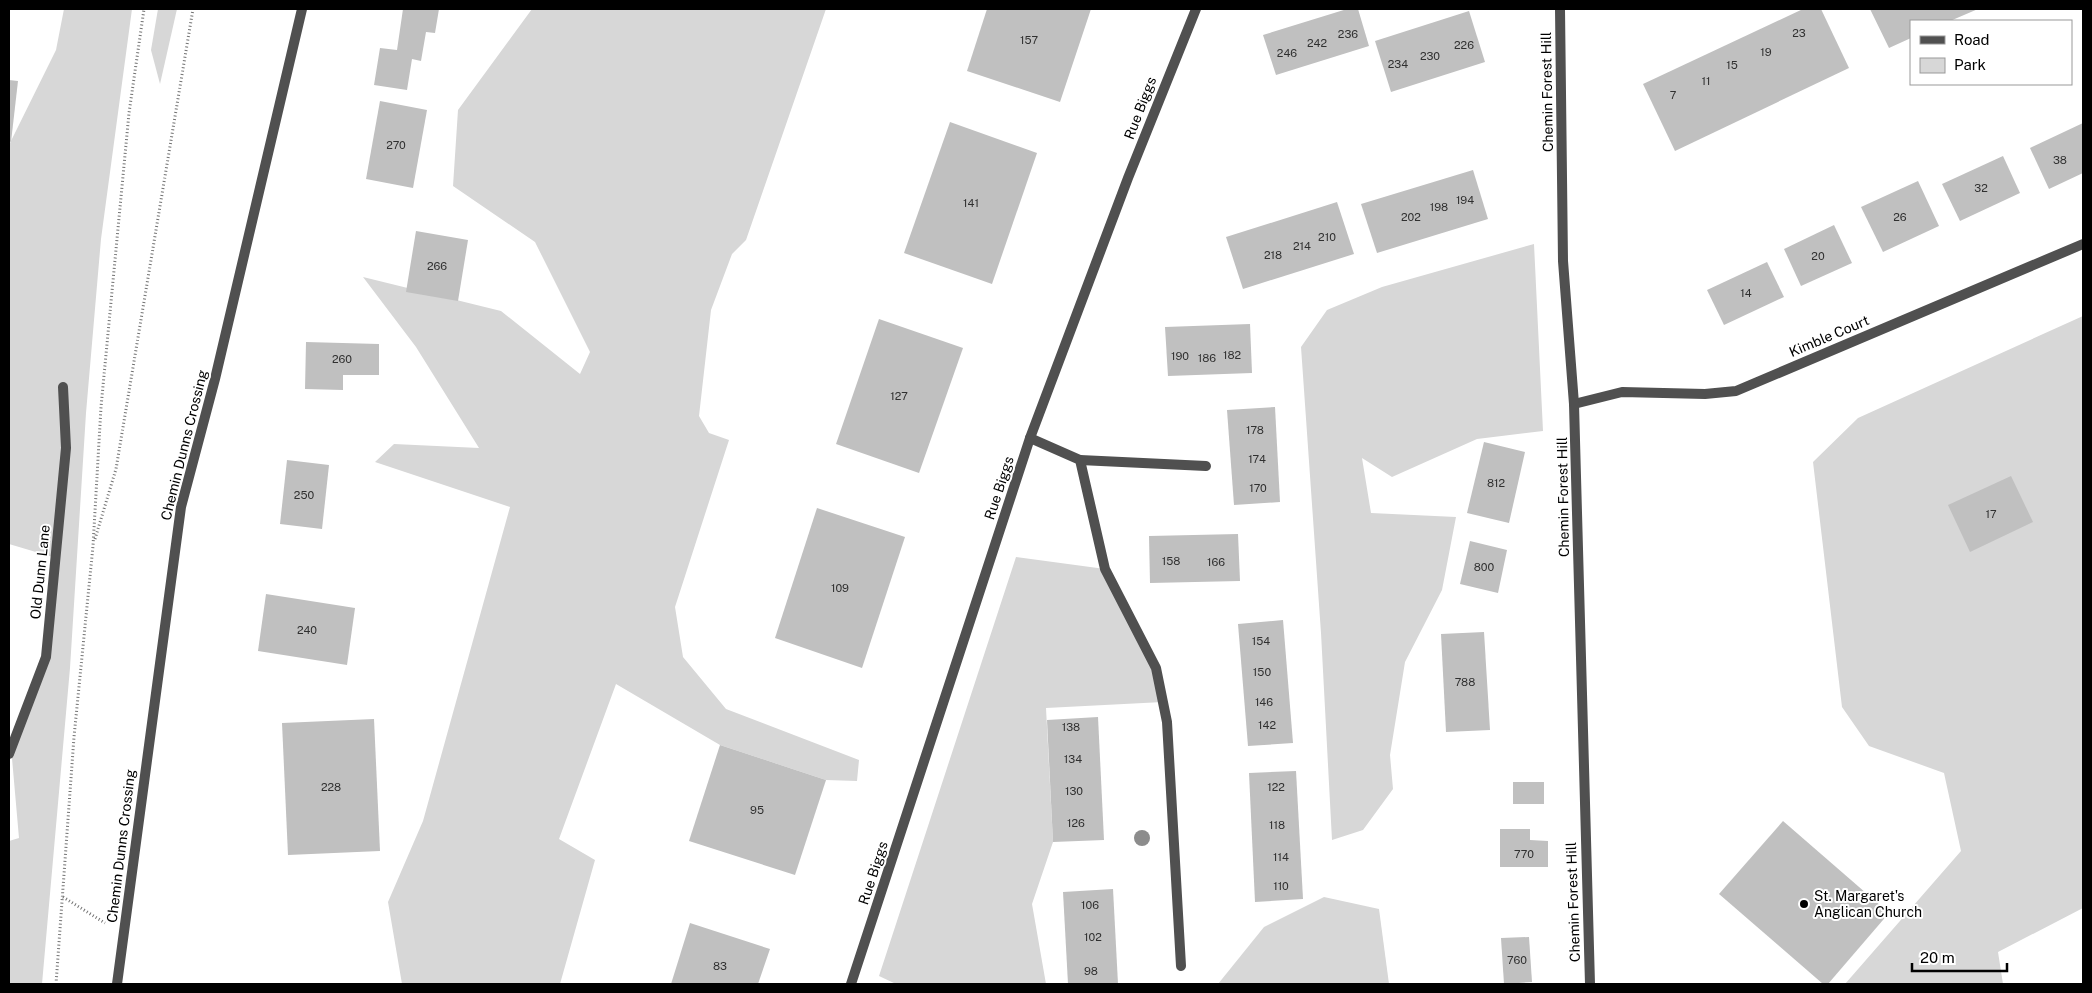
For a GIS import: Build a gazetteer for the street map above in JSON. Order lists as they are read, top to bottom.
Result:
{
  "streets": {
    "street": [
      "Chemin Forest Hill",
      "Rue Biggs",
      "Kimble Court",
      "Chemin Dunns Crossing",
      "Old Dunn Lane"
    ]
  },
  "crossings": [
    ["Chemin Forest Hill", "Kimble Court"]
  ],
  "places": ["St. Margaret's Anglican Church"],
  "house_numbers": [
    "23",
    "236",
    "157",
    "242",
    "226",
    "19",
    "246",
    "230",
    "234",
    "15",
    "11",
    "7",
    "270",
    "38",
    "32",
    "194",
    "141",
    "198",
    "202",
    "26",
    "210",
    "214",
    "218",
    "20",
    "266",
    "14",
    "182",
    "190",
    "186",
    "260",
    "127",
    "178",
    "174",
    "812",
    "170",
    "250",
    "17",
    "158",
    "166",
    "800",
    "109",
    "240",
    "154",
    "150",
    "788",
    "146",
    "142",
    "138",
    "134",
    "228",
    "122",
    "130",
    "95",
    "126",
    "118",
    "770",
    "114",
    "110",
    "106",
    "102",
    "760",
    "83",
    "98"
  ],
  "legend": ["Road", "Park"],
  "scale_bar": "20 m"
}
